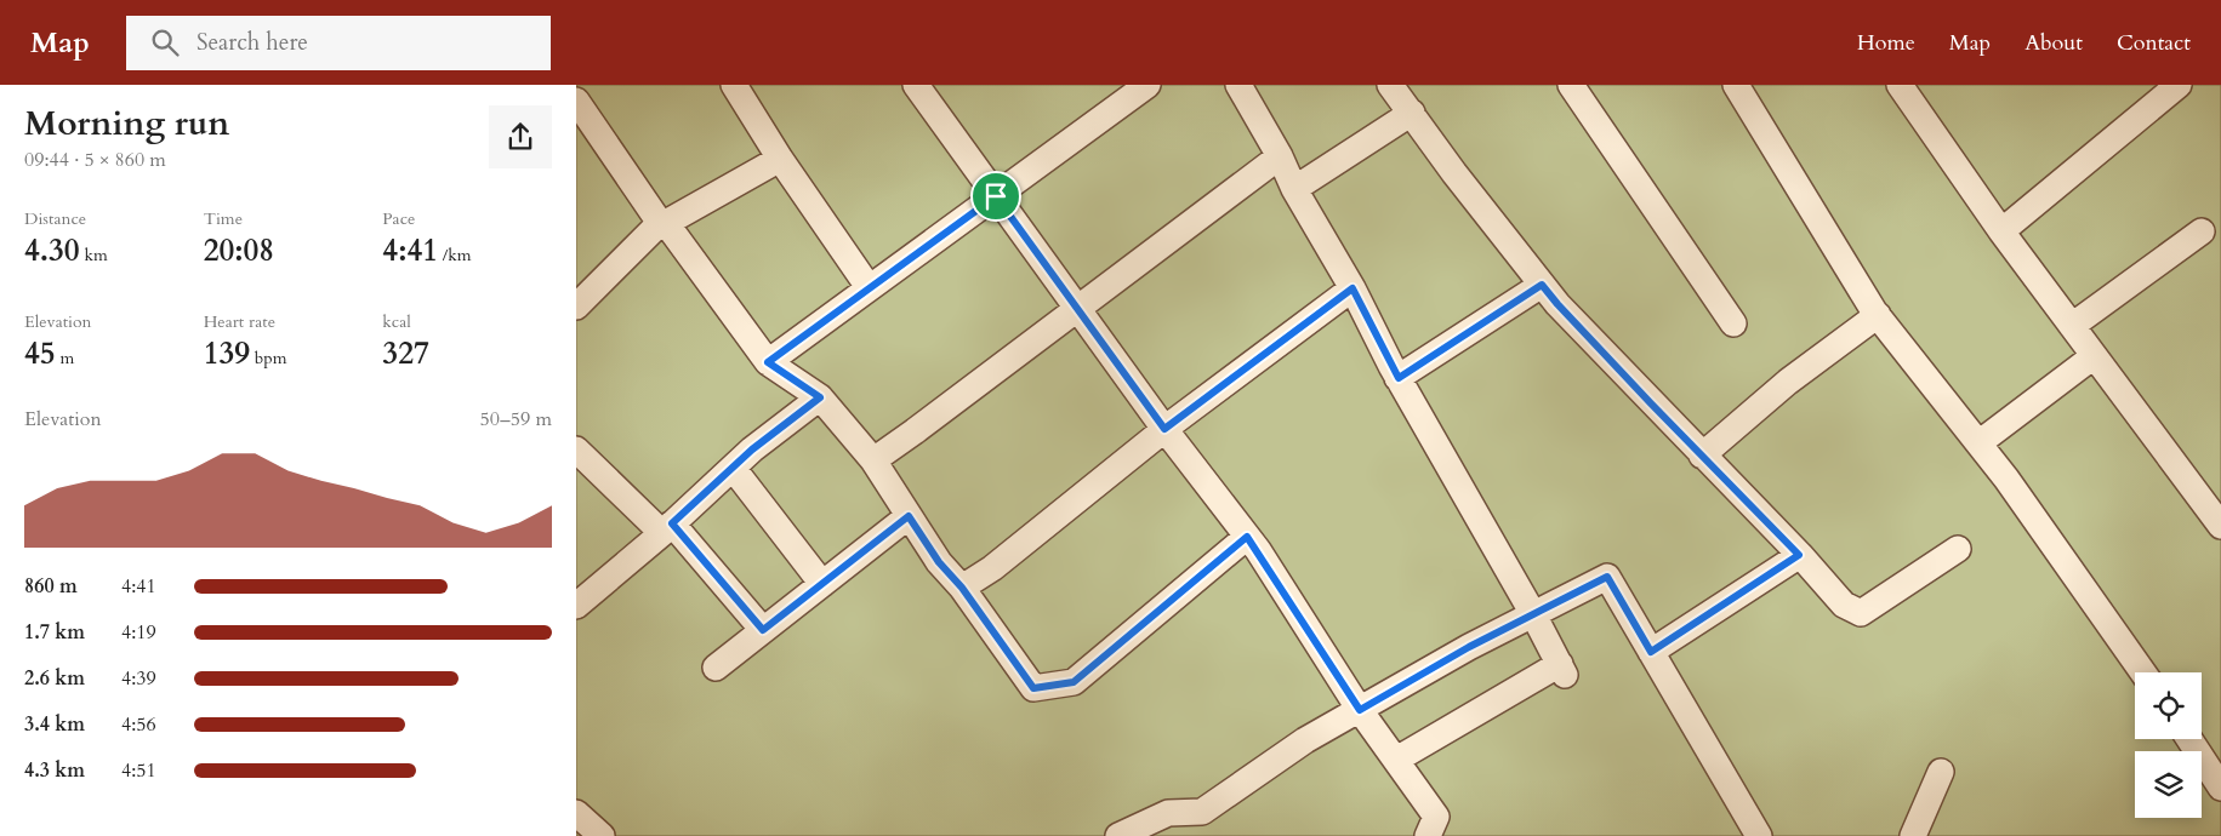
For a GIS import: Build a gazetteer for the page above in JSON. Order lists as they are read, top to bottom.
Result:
{
  "page": {
    "header": "Map",
    "search": "Search here",
    "nav": [
      "Home",
      "Map",
      "About",
      "Contact"
    ],
    "heading": ["Morning run", "09:44 · 5 × 860 m"],
    "stats": [
      ["Distance", "4.30 km"],
      ["Time", "20:08"],
      ["Pace", "4:41 /km"],
      ["Elevation", "45 m"],
      ["Heart rate", "139 bpm"],
      ["kcal", "327"]
    ],
    "chart": ["Elevation", "50–59 m"],
    "list": [
      {
        "name": "860 m",
        "note": "4:41"
      },
      {
        "name": "1.7 km",
        "note": "4:19"
      },
      {
        "name": "2.6 km",
        "note": "4:39"
      },
      {
        "name": "3.4 km",
        "note": "4:56"
      },
      {
        "name": "4.3 km",
        "note": "4:51"
      }
    ]
  }
}
